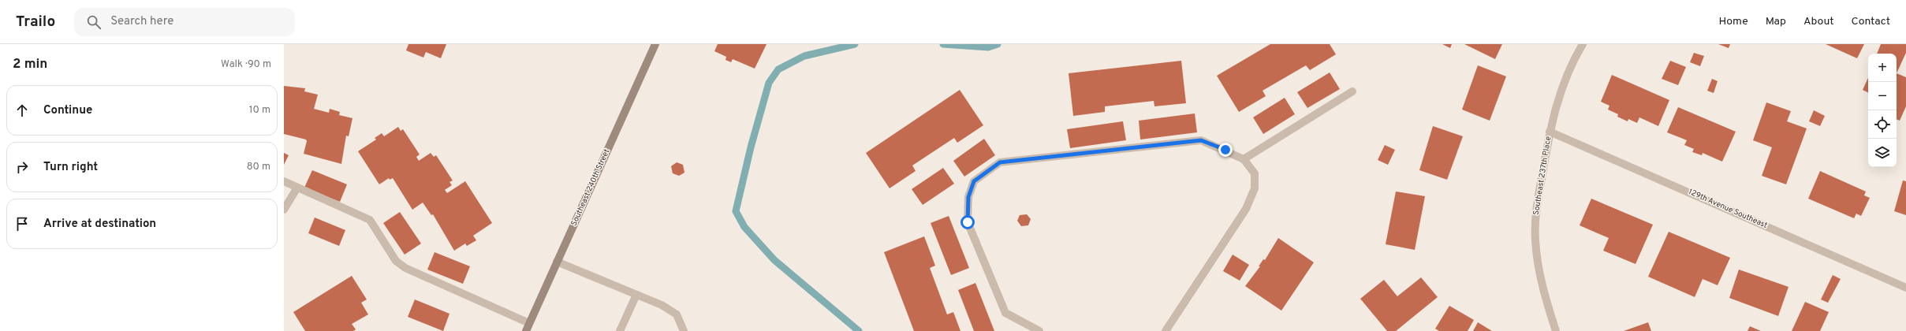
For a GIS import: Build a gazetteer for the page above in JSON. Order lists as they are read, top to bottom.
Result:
{
  "streets": {
    "main road": ["Southeast 240th Street"],
    "street": ["Southeast 237th Place", "129th Avenue Southeast"]
  },
  "crossings": [
    ["Southeast 237th Place", "129th Avenue Southeast"]
  ],
  "page": {
    "header": "Trailo",
    "search": "Search here",
    "nav": [
      "Home",
      "Map",
      "About",
      "Contact"
    ],
    "heading": ["2 min", "Walk · 90 m"],
    "map_buttons": ["+", "−"],
    "list": [
      ["Continue", "10 m"],
      ["Turn right", "80 m"],
      "Arrive at destination"
    ]
  }
}
